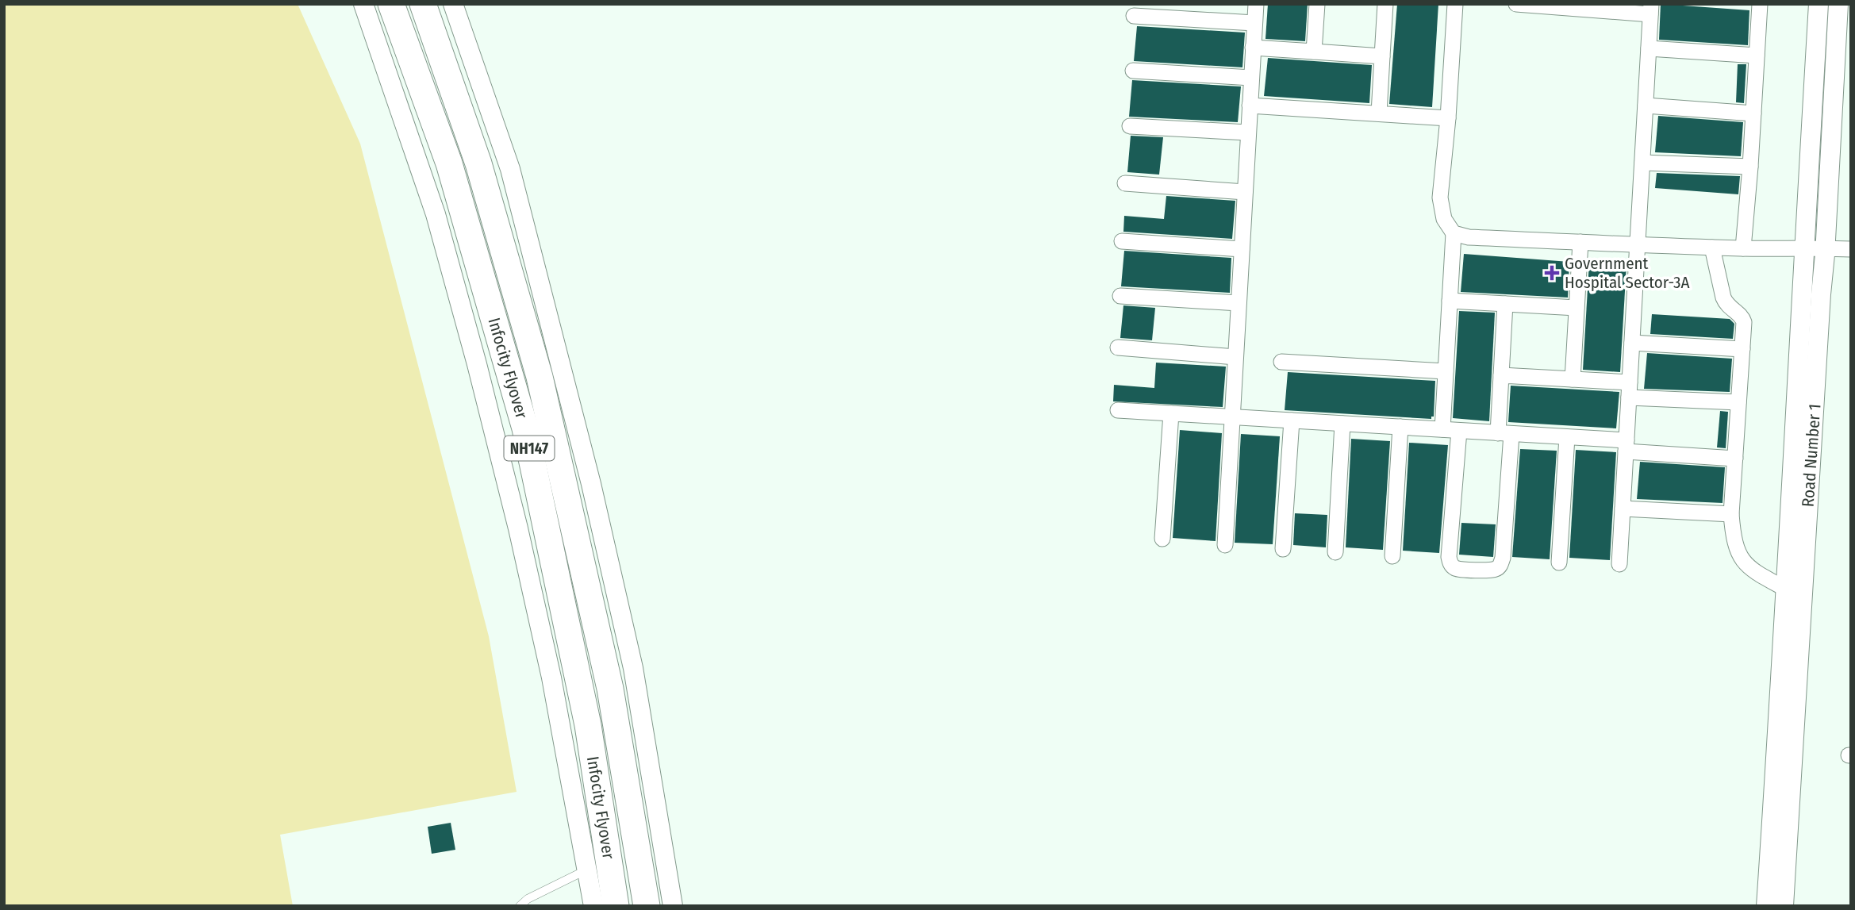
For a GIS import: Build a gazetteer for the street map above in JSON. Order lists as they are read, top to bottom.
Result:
{
  "streets": {
    "highway": ["Infocity Flyover", "NH147"],
    "street": ["Road Number 1"]
  },
  "places": {
    "health": ["Government Hospital Sector-3A"]
  }
}
